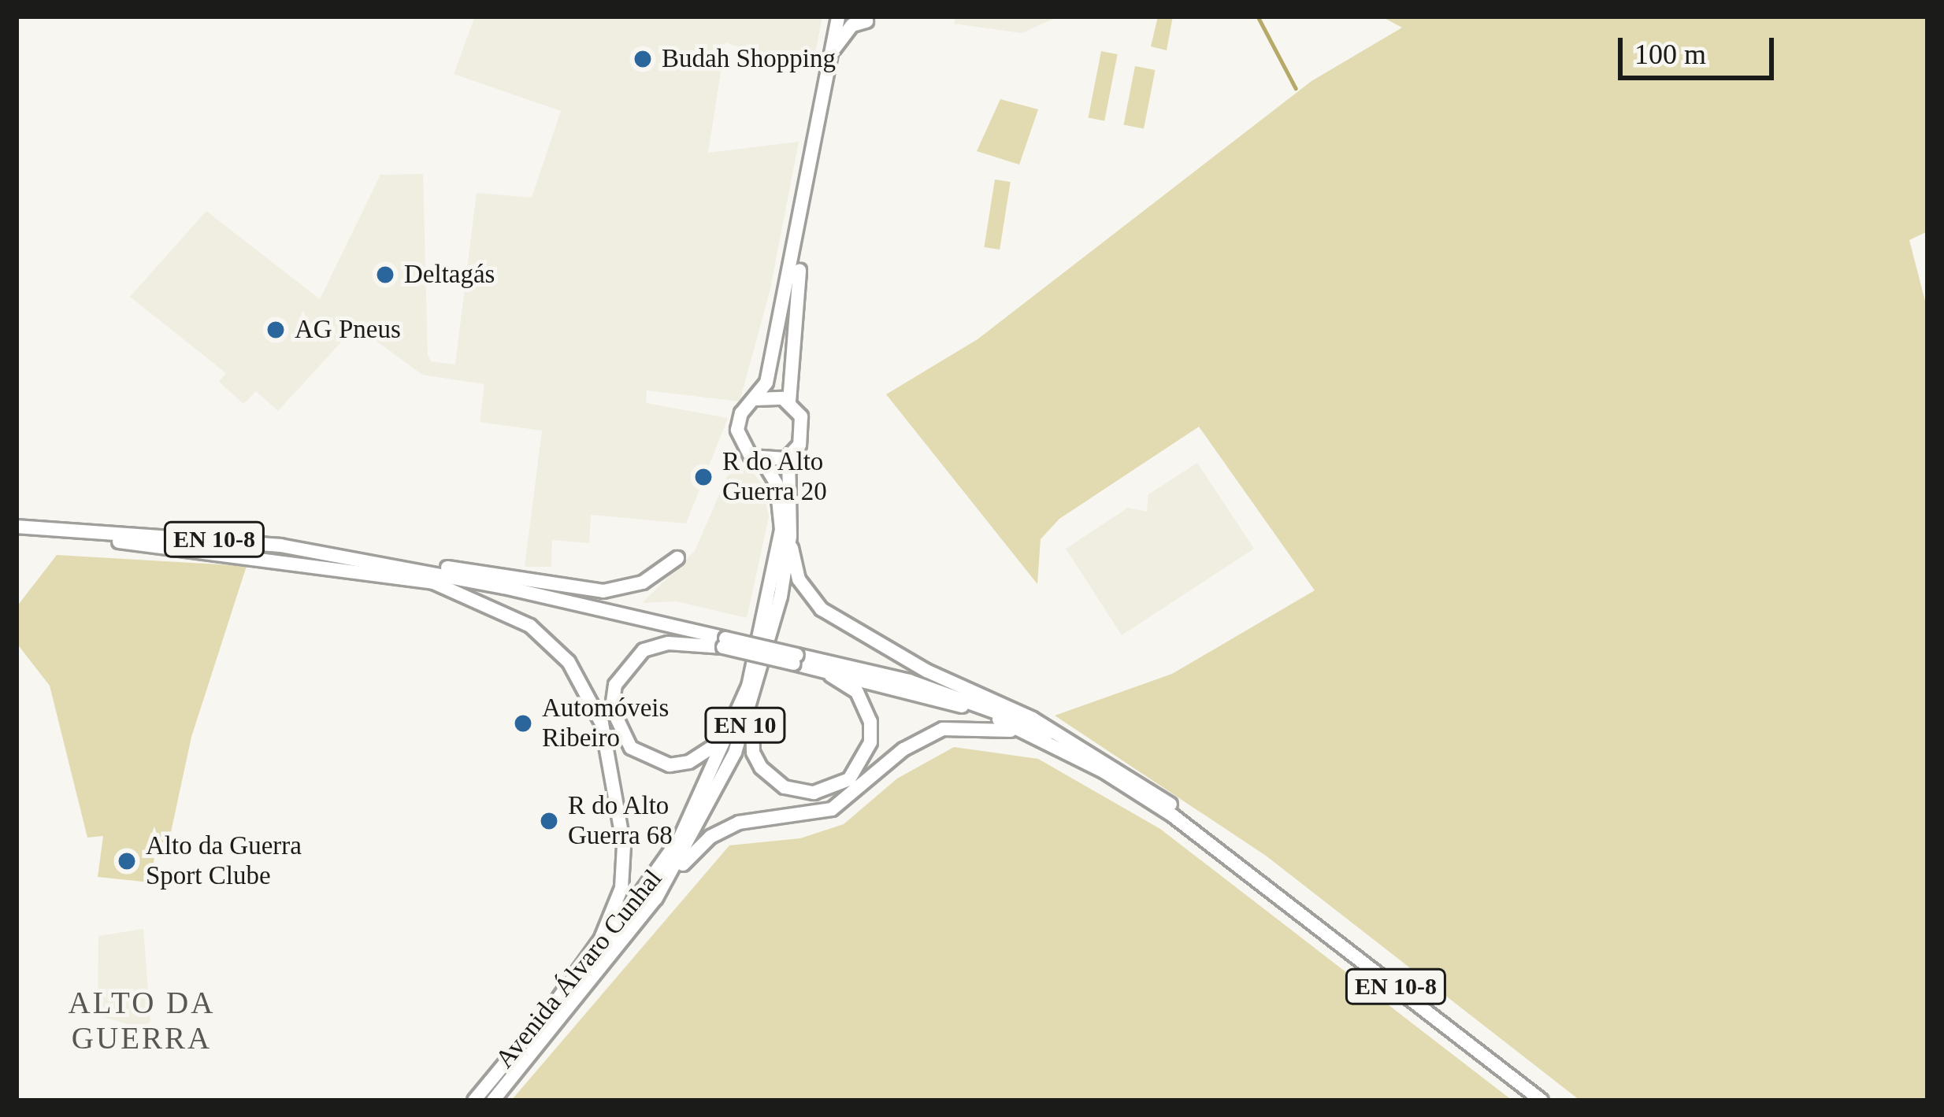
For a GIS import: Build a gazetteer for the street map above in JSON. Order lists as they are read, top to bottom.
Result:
{
  "streets": {
    "main road": ["EN 10-8", "EN 10", "Avenida Álvaro Cunhal"]
  },
  "districts": ["ALTO DA GUERRA"],
  "places": [
    "Budah Shopping",
    "Deltagás",
    "AG Pneus",
    "R do Alto Guerra 20",
    "Automóveis Ribeiro",
    "R do Alto Guerra 68",
    "Alto da Guerra Sport Clube"
  ],
  "scale_bar": "100 m"
}
